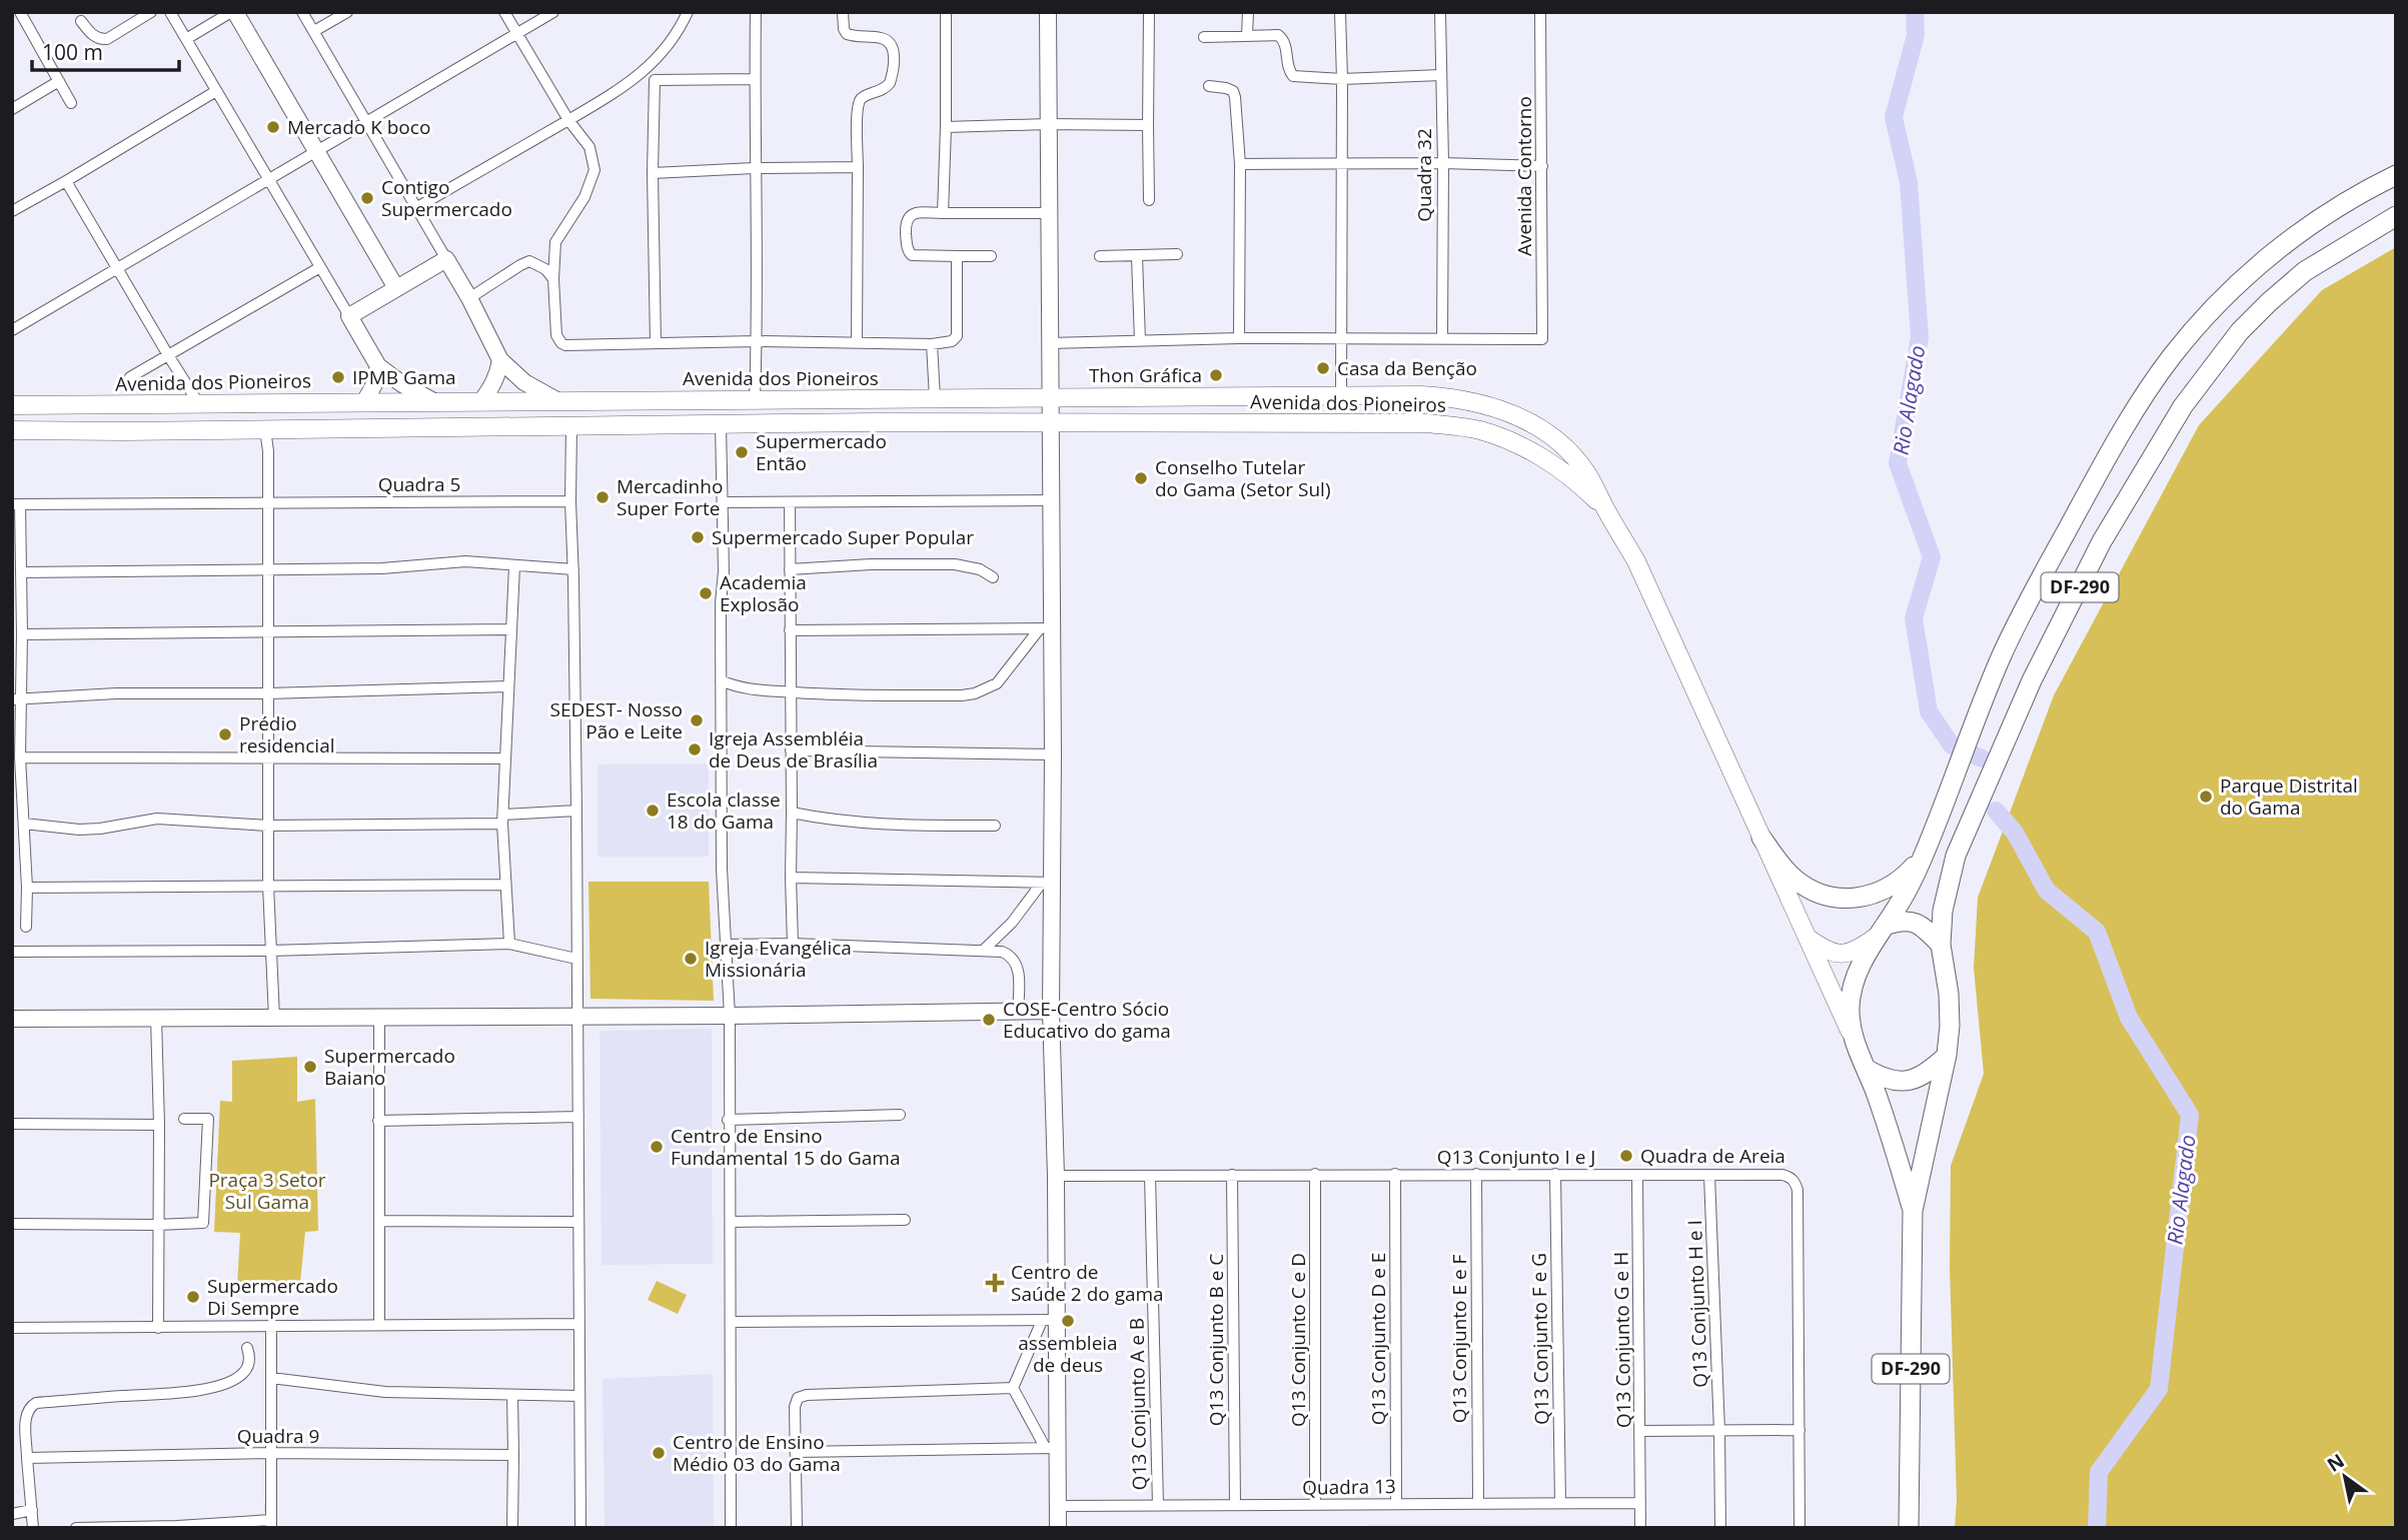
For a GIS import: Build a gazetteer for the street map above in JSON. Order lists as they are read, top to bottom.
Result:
{
  "streets": {
    "highway": ["DF-290"],
    "main road": ["Avenida dos Pioneiros"],
    "street": [
      "Quadra 32",
      "Avenida Contorno",
      "Quadra 5",
      "Q13 Conjunto I e J",
      "Q13 Conjunto H e I",
      "Q13 Conjunto D e E",
      "Q13 Conjunto E e F",
      "Q13 Conjunto F e G",
      "Q13 Conjunto B e C",
      "Q13 Conjunto C e D",
      "Q13 Conjunto G e H",
      "Q13 Conjunto A e B",
      "Quadra 9",
      "Quadra 13"
    ]
  },
  "crossings": [
    ["Quadra 32", "Avenida Contorno"],
    ["Q13 Conjunto I e J", "Q13 Conjunto H e I"],
    ["Q13 Conjunto I e J", "Q13 Conjunto D e E"],
    ["Q13 Conjunto I e J", "Q13 Conjunto E e F"],
    ["Q13 Conjunto I e J", "Q13 Conjunto F e G"],
    ["Q13 Conjunto I e J", "Q13 Conjunto B e C"],
    ["Q13 Conjunto I e J", "Q13 Conjunto C e D"],
    ["Q13 Conjunto I e J", "Q13 Conjunto G e H"],
    ["Q13 Conjunto I e J", "Q13 Conjunto A e B"],
    ["Q13 Conjunto D e E", "Quadra 13"],
    ["Q13 Conjunto E e F", "Quadra 13"],
    ["Q13 Conjunto F e G", "Quadra 13"],
    ["Q13 Conjunto B e C", "Quadra 13"],
    ["Q13 Conjunto C e D", "Quadra 13"],
    ["Q13 Conjunto G e H", "Quadra 13"],
    ["Q13 Conjunto A e B", "Quadra 13"]
  ],
  "water": ["Rio Alagado"],
  "parks": ["Praça 3 Setor Sul Gama"],
  "places": {
    "other": [
      "Mercado K boco",
      "Contigo Supermercado",
      "Casa da Benção",
      "Thon Gráfica",
      "IPMB Gama",
      "Supermercado Então",
      "Conselho Tutelar do Gama (Setor Sul)",
      "Mercadinho Super Forte",
      "Supermercado Super Popular",
      "Academia Explosão",
      "SEDEST- Nosso Pão e Leite",
      "Prédio residencial",
      "Igreja Assembléia de Deus de Brasília",
      "Parque Distrital do Gama",
      "Escola classe 18 do Gama",
      "Igreja Evangélica Missionária",
      "COSE-Centro Sócio Educativo do gama",
      "Supermercado Baiano",
      "Centro de Ensino Fundamental 15 do Gama",
      "Quadra de Areia",
      "Supermercado Di Sempre",
      "assembleia de deus",
      "Centro de Ensino Médio 03 do Gama"
    ],
    "health": ["Centro de Saúde 2 do gama"]
  },
  "scale_bar": "100 m",
  "north": "top left"
}
